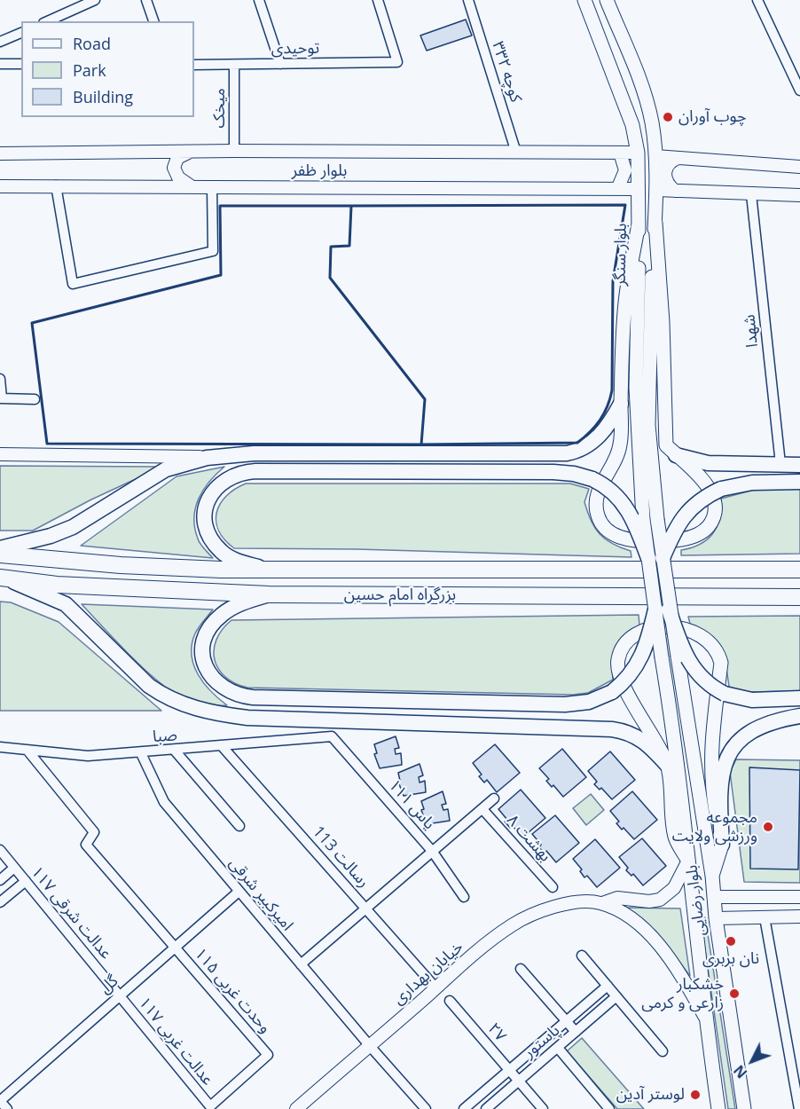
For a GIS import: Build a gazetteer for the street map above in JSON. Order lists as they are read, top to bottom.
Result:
{
  "streets": {
    "highway": ["بزرگراه امام حسین"],
    "main road": ["بلوار سنگر", "بلوار رضایی"],
    "street": [
      "توحیدی",
      "کوچه ۳۳۲",
      "میخک",
      "بلوار ظفر",
      "شهدا",
      "صبا",
      "یاس ۱۱۱",
      "۸ بهشت",
      "رسالت 113",
      "امیرکبیر شرقی",
      "۱۱۷ عدالت شرقی",
      "خیابان بهداری",
      "گل",
      "۱۱۵ وحدت غربی",
      "۲۷",
      "۱۱۷ عدالت غربی",
      "پاستور"
    ]
  },
  "crossings": [
    ["توحیدی", "میخک"],
    ["کوچه ۳۳۲", "بلوار ظفر"],
    ["میخک", "بلوار ظفر"],
    ["بلوار ظفر", "بلوار سنگر"],
    ["صبا", "یاس ۱۱۱"],
    ["صبا", "رسالت 113"],
    ["صبا", "امیرکبیر شرقی"],
    ["صبا", "۱۱۵ وحدت غربی"],
    ["رسالت 113", "خیابان بهداری"],
    ["امیرکبیر شرقی", "خیابان بهداری"],
    ["امیرکبیر شرقی", "گل"],
    ["بلوار رضایی", "خیابان بهداری"],
    ["۱۱۷ عدالت شرقی", "گل"],
    ["۱۱۷ عدالت شرقی", "۱۱۷ عدالت غربی"],
    ["گل", "۱۱۵ وحدت غربی"],
    ["گل", "۱۱۷ عدالت غربی"],
    ["۱۱۵ وحدت غربی", "۱۱۷ عدالت غربی"],
    ["۲۷", "پاستور"]
  ],
  "places": [
    "چوب آوران",
    "مجموعه ورزشی ولایت",
    "نان بربری",
    "خشکبار زارعی و کرمی",
    "لوستر آدین"
  ],
  "legend": ["Road", "Park", "Building"],
  "north": "bottom left"
}
